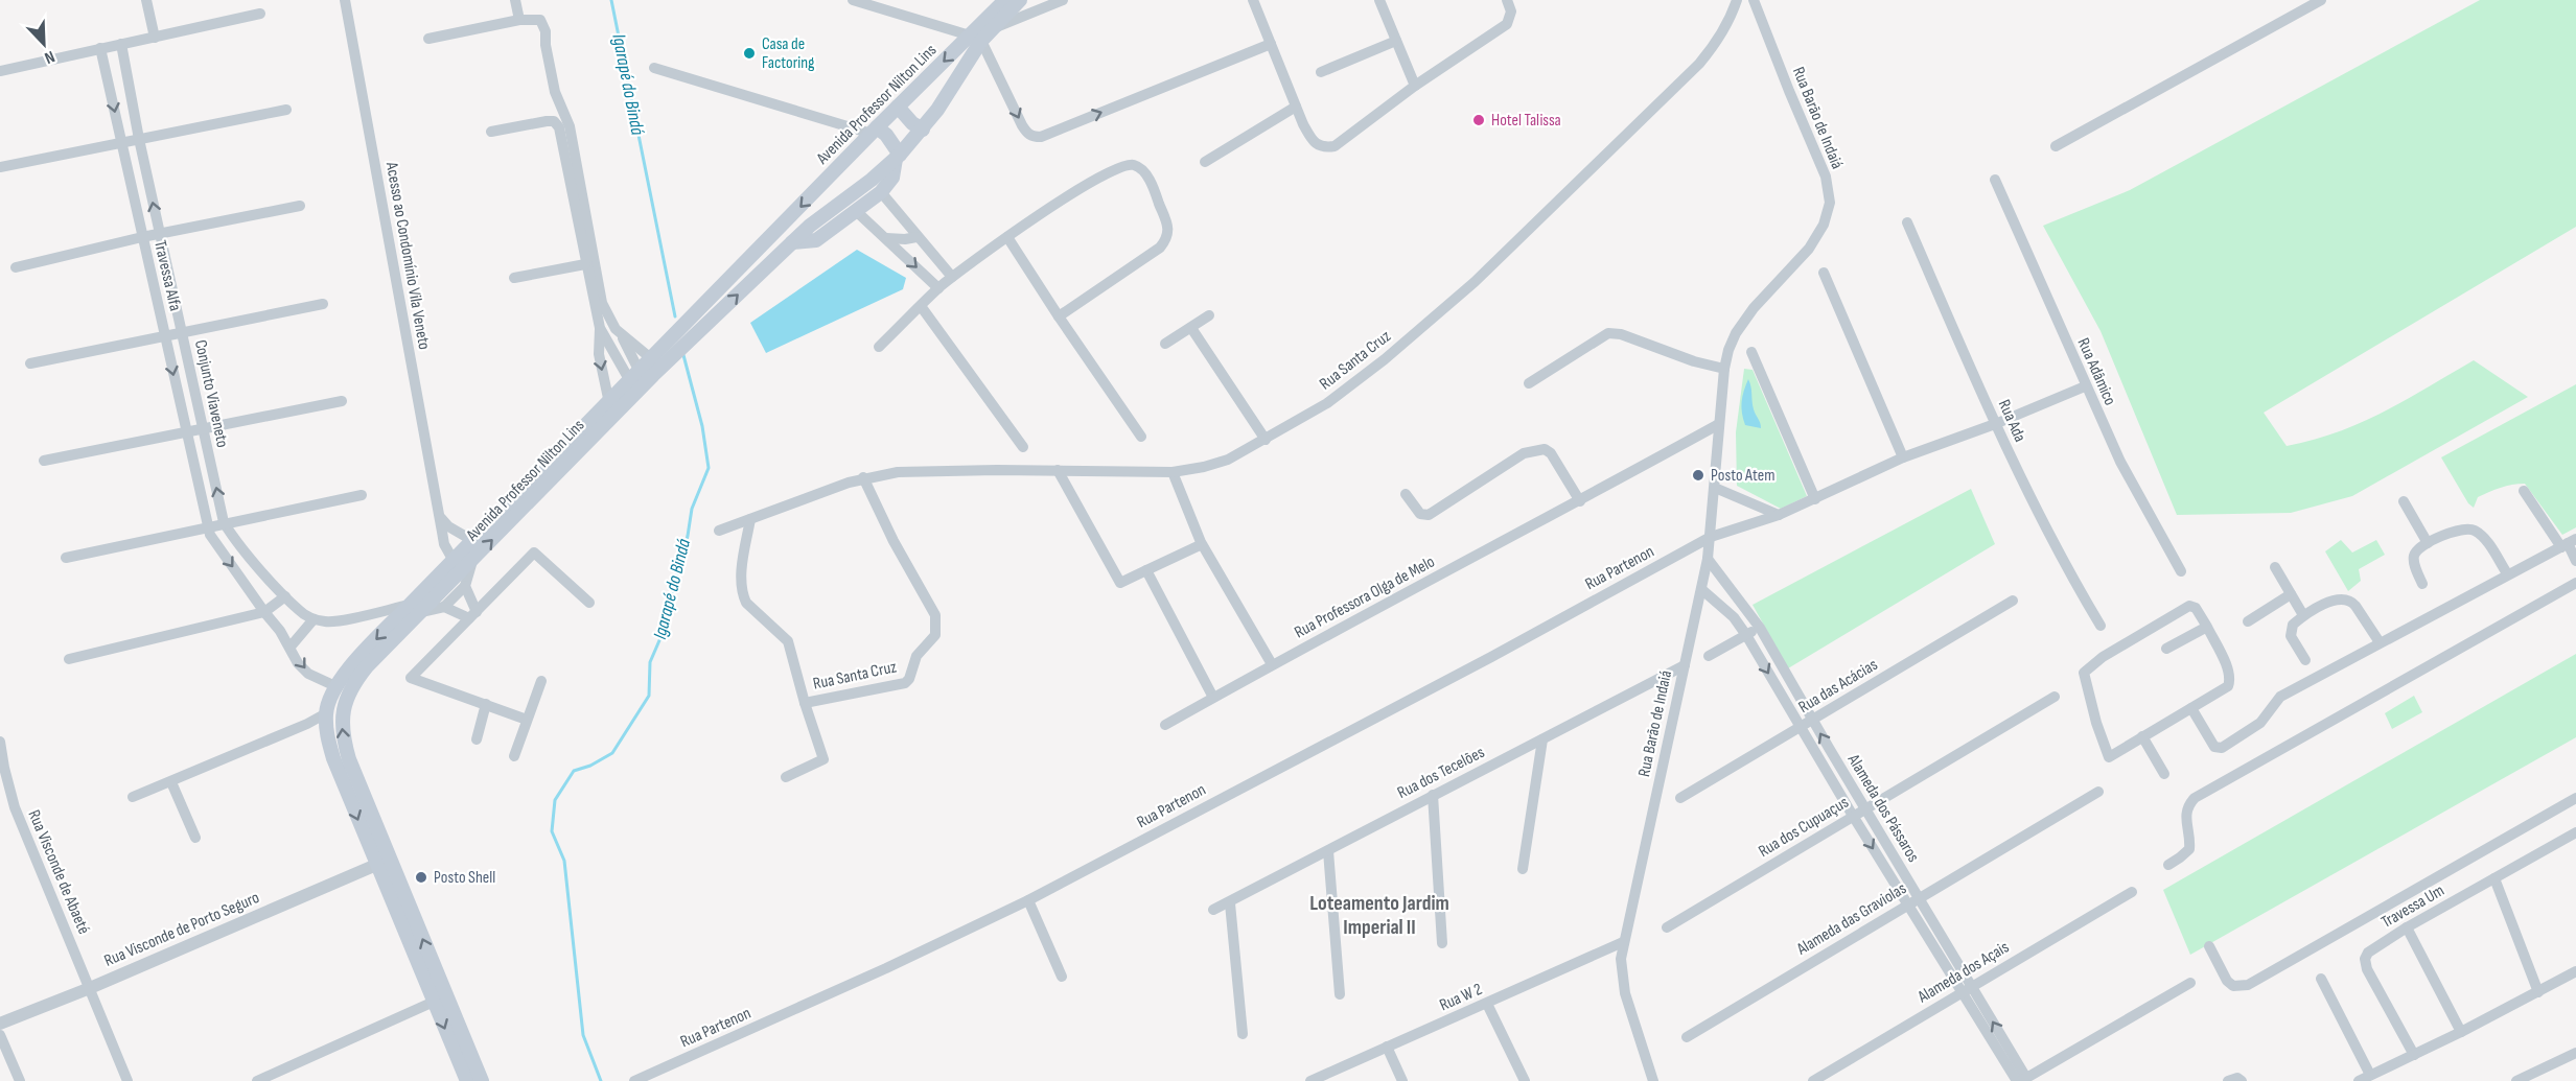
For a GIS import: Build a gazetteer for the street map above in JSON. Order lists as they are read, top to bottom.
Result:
{
  "streets": {
    "main road": ["Avenida Professor Nilton Lins"],
    "street": [
      "Rua Barão de Indaiá",
      "Acesso ao Condomínio Vila Veneto",
      "Travessa Alfa",
      "Rua Santa Cruz",
      "Rua Adâmico",
      "Conjunto Viaveneto",
      "Rua Ada",
      "Rua Partenon",
      "Rua Professora Olga de Melo",
      "Rua das Acácias",
      "Rua dos Tecelões",
      "Alameda dos Pássaros",
      "Rua dos Cupuaçus",
      "Rua Visconde de Abaeté",
      "Travessa Um",
      "Alameda das Graviolas",
      "Rua Visconde de Porto Seguro",
      "Alameda dos Açais",
      "Rua W 2"
    ]
  },
  "crossings": [
    ["Avenida Professor Nilton Lins", "Acesso ao Condomínio Vila Veneto"],
    ["Avenida Professor Nilton Lins", "Travessa Alfa"],
    ["Avenida Professor Nilton Lins", "Rua Visconde de Porto Seguro"],
    ["Rua Barão de Indaiá", "Rua Partenon"],
    ["Rua Barão de Indaiá", "Rua Professora Olga de Melo"],
    ["Rua Barão de Indaiá", "Rua dos Tecelões"],
    ["Rua Barão de Indaiá", "Alameda dos Pássaros"],
    ["Rua Barão de Indaiá", "Rua W 2"],
    ["Rua Adâmico", "Rua Partenon"],
    ["Rua Ada", "Rua Partenon"],
    ["Rua das Acácias", "Alameda dos Pássaros"],
    ["Alameda dos Pássaros", "Rua dos Cupuaçus"],
    ["Alameda dos Pássaros", "Alameda das Graviolas"],
    ["Alameda dos Pássaros", "Alameda dos Açais"],
    ["Rua Visconde de Abaeté", "Rua Visconde de Porto Seguro"]
  ],
  "one_way": ["Travessa Alfa"],
  "districts": ["Loteamento Jardim Imperial II"],
  "water": ["Igarapé do Bindá"],
  "places": [
    "Casa de Factoring",
    "Hotel Talissa",
    "Posto Atem",
    "Posto Shell"
  ],
  "north": "bottom right"
}
